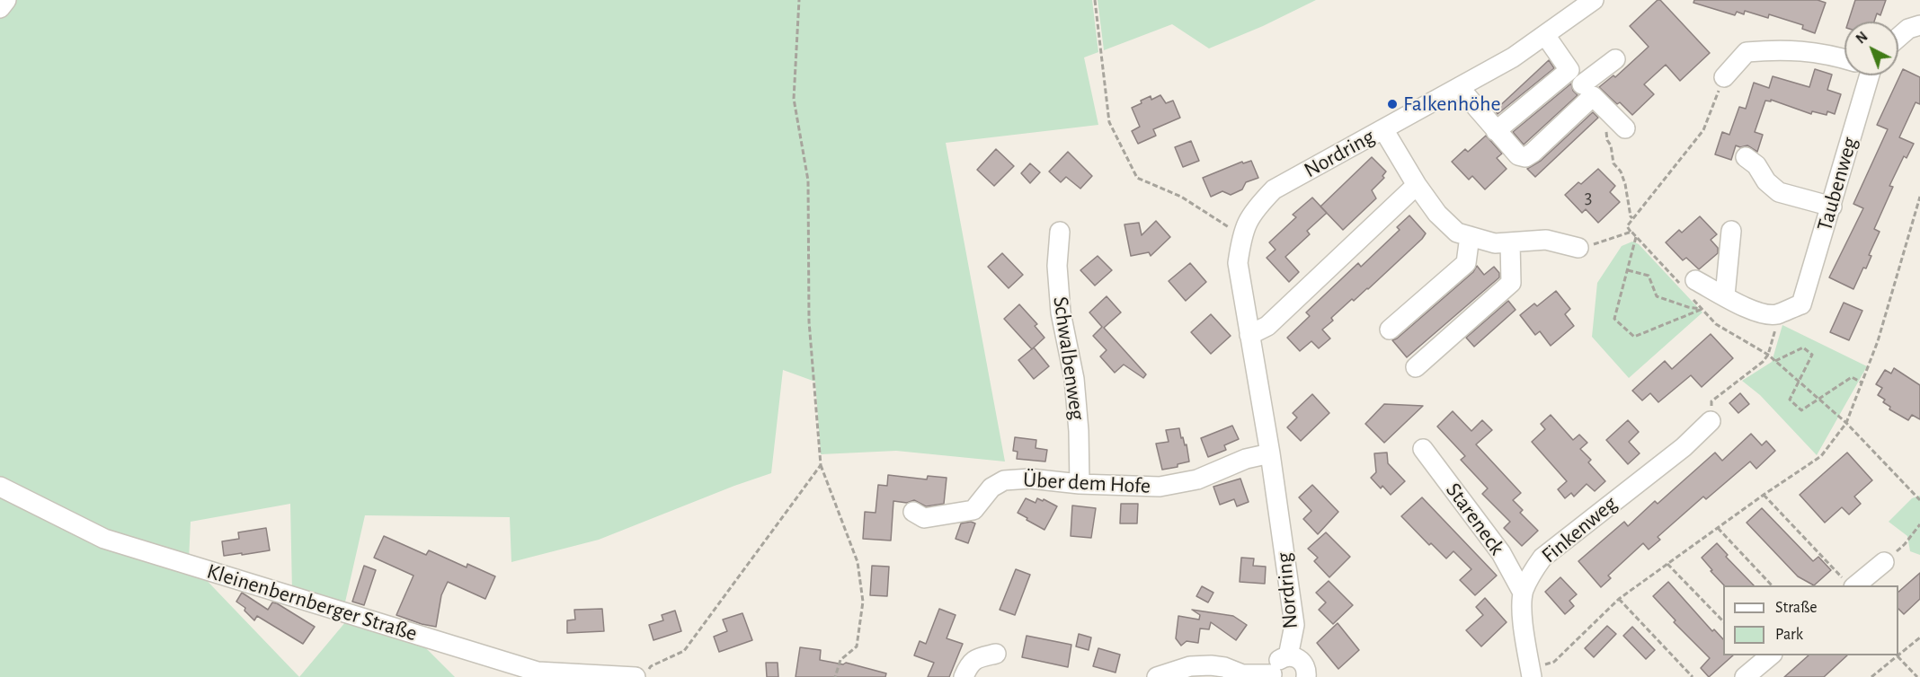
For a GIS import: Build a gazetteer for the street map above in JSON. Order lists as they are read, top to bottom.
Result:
{
  "streets": {
    "street": [
      "Nordring",
      "Taubenweg",
      "Schwalbenweg",
      "Über dem Hofe",
      "Stareneck",
      "Finkenweg",
      "Kleinenbernberger Straße"
    ]
  },
  "crossings": [
    ["Nordring", "Über dem Hofe"],
    ["Schwalbenweg", "Über dem Hofe"],
    ["Stareneck", "Finkenweg"]
  ],
  "places": ["Falkenhöhe"],
  "house_numbers": ["3"],
  "legend": ["Straße", "Park"],
  "north": "top left"
}
